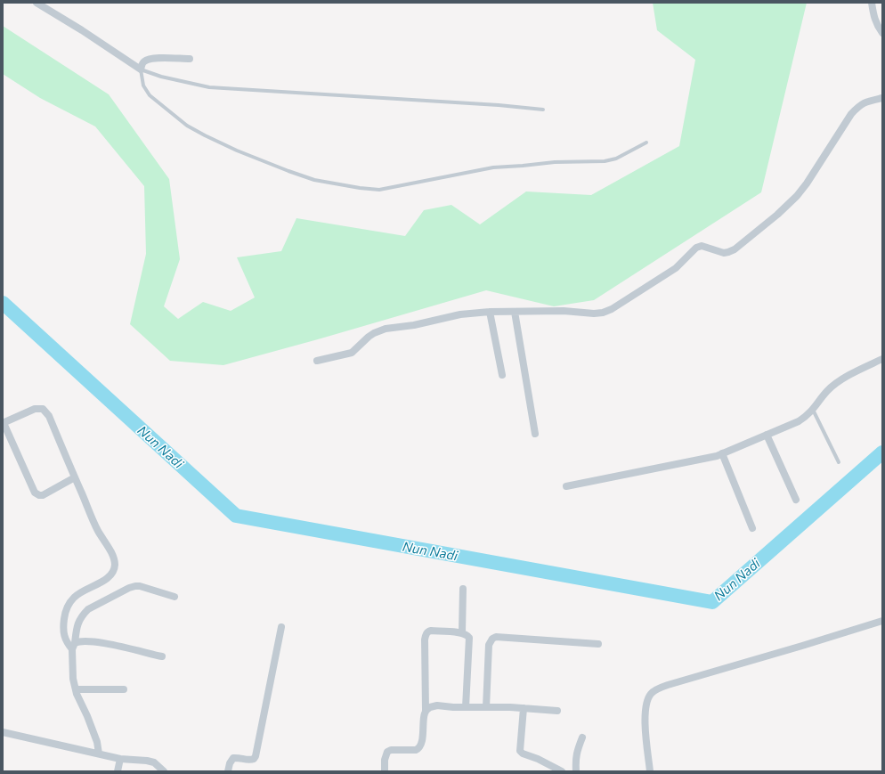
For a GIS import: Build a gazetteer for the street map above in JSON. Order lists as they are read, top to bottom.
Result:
{
  "water": ["Nun Nadi"]
}
